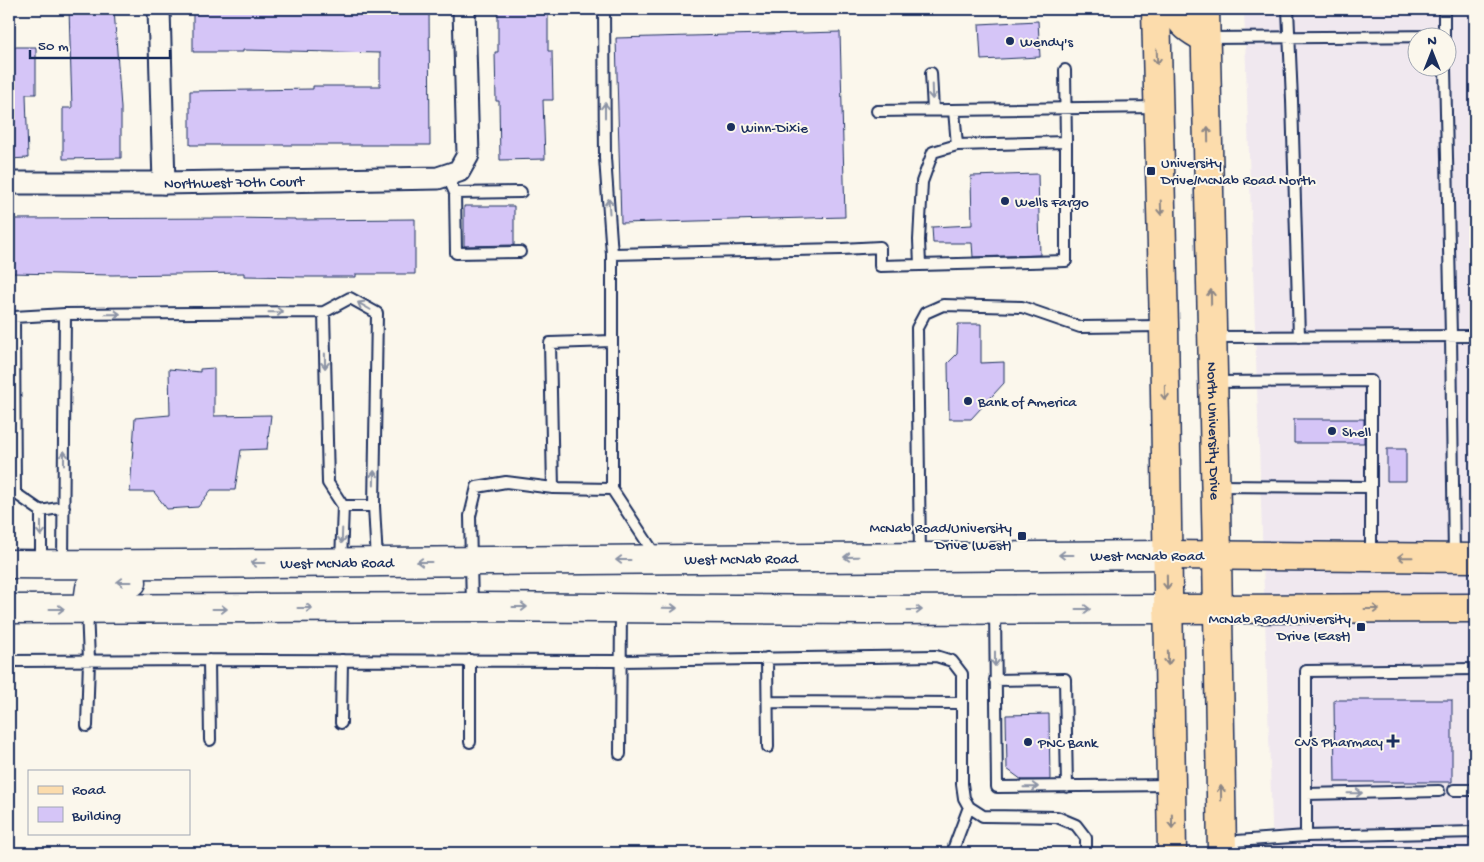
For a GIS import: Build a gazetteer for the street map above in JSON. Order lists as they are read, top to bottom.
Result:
{
  "streets": {
    "main road": ["North University Drive", "West McNab Road"],
    "street": ["Northwest 70th Court"]
  },
  "crossings": [
    ["North University Drive", "West McNab Road"]
  ],
  "places": {
    "other": [
      "Wendy's",
      "Winn-Dixie",
      "Wells Fargo",
      "Bank of America",
      "Shell",
      "PNC Bank"
    ],
    "transit": ["University Drive/McNab Road North", "McNab Road/University Drive (West)", "McNab Road/University Drive (East)"],
    "health": ["CVS Pharmacy"]
  },
  "legend": ["Road", "Building"],
  "scale_bar": "50 m",
  "north": "top"
}
